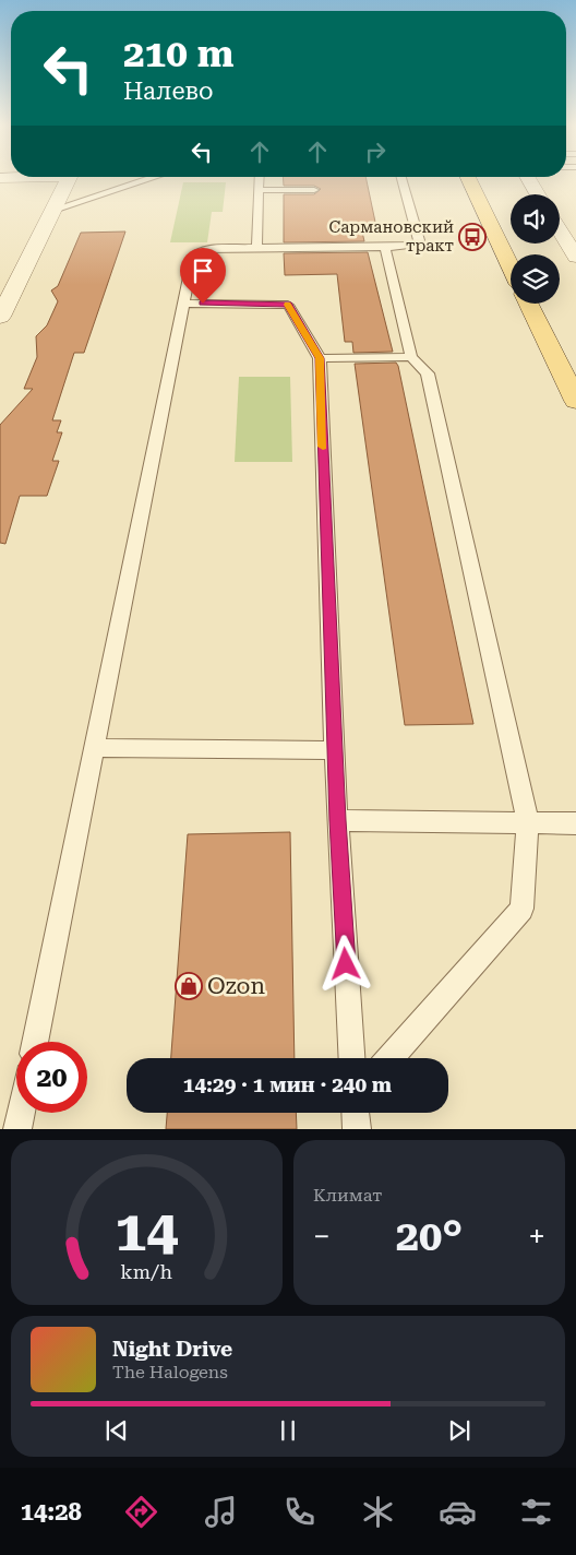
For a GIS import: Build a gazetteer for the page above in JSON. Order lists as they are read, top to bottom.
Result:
{
  "places": {
    "bus stop": ["Сармановский тракт"],
    "shop": ["Ozon"]
  },
  "page": {
    "turn": ["210 m", "Налево"],
    "limit": "20",
    "trip": "14:29 · 1 мин · 240 m",
    "tile": "Климат",
    "heat": ["−", "20°", "+"],
    "song": ["Night Drive", "The Halogens"],
    "tabs": "14:28",
    "gauge": ["14", "km/h"]
  }
}
